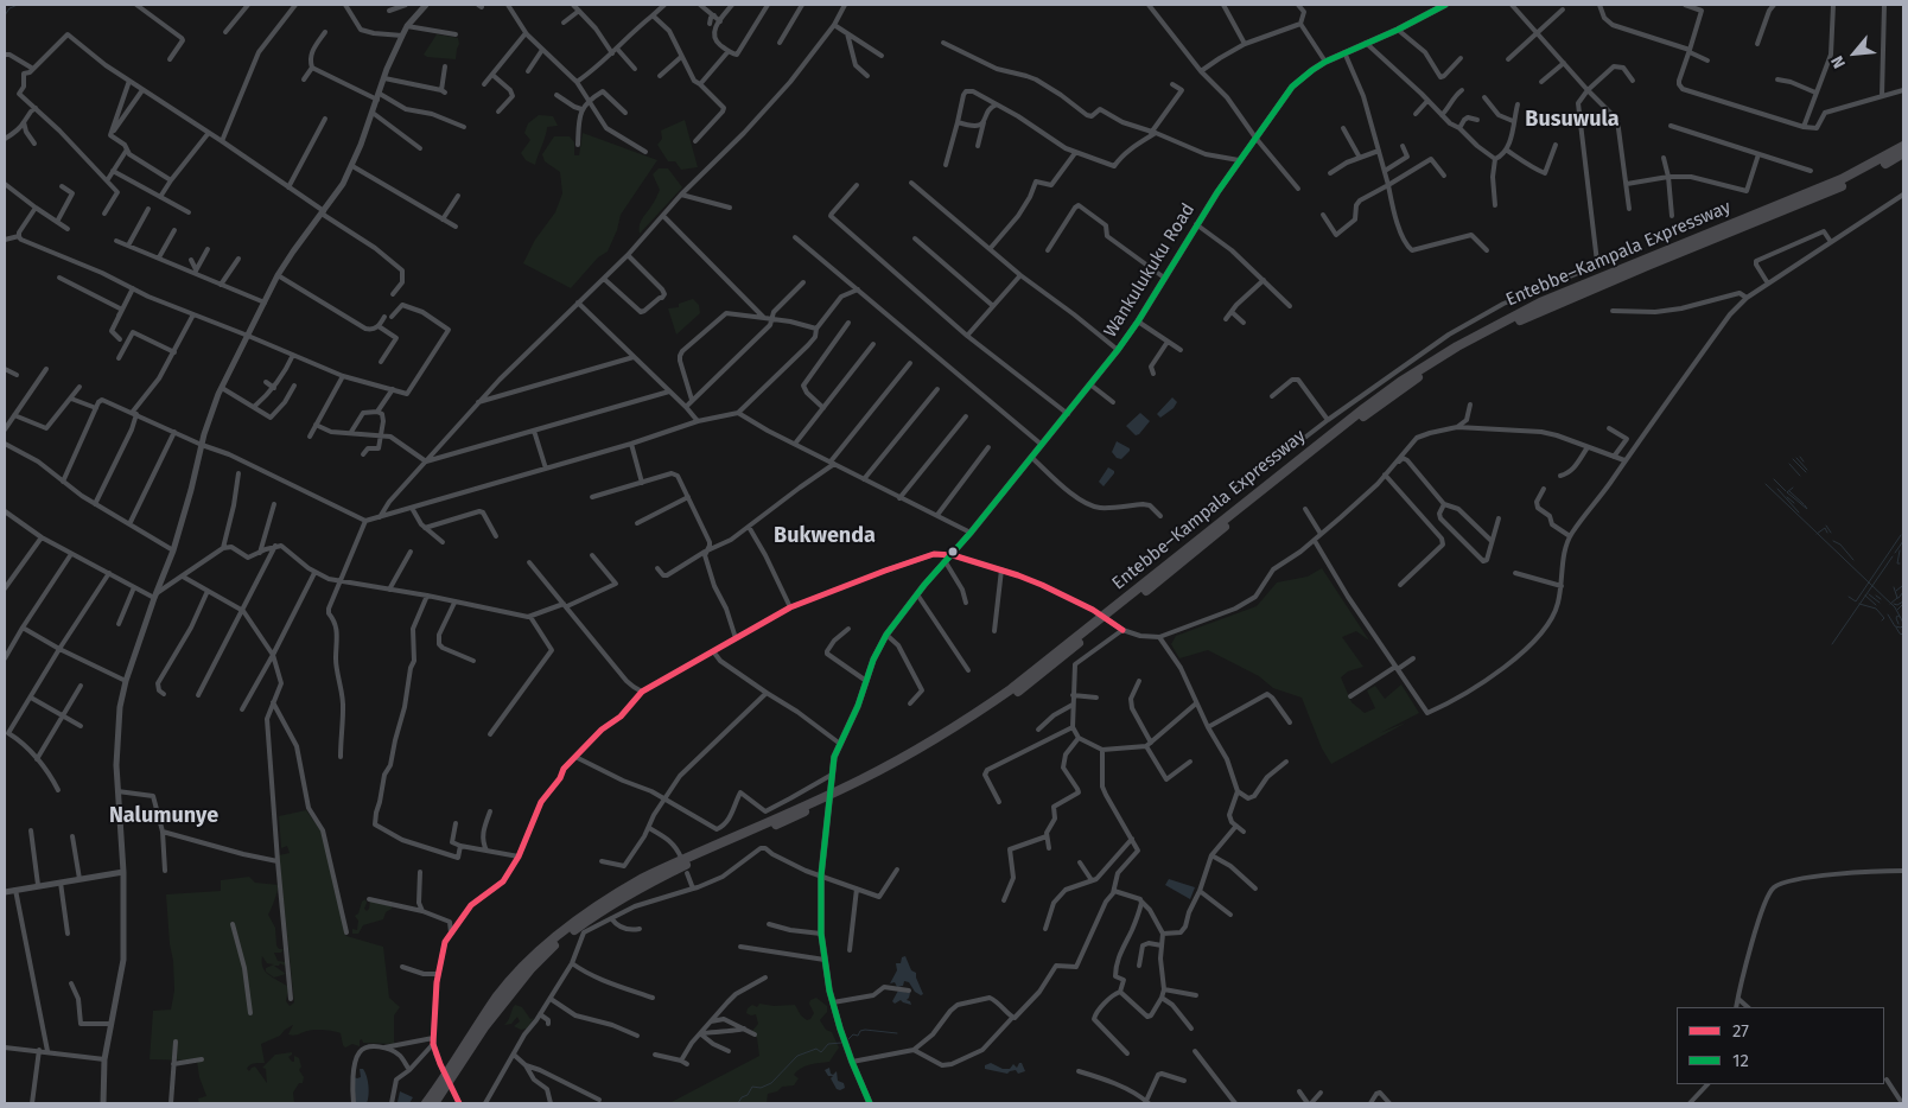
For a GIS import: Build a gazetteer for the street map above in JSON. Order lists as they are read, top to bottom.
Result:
{
  "streets": {
    "highway": ["Entebbe–Kampala Expressway"],
    "main road": ["Wankulukuku Road"]
  },
  "districts": ["Busuwula", "Bukwenda", "Nalumunye"],
  "lines": ["transit line 12", "transit line 27"],
  "legend": ["27", "12"],
  "north": "bottom left"
}
